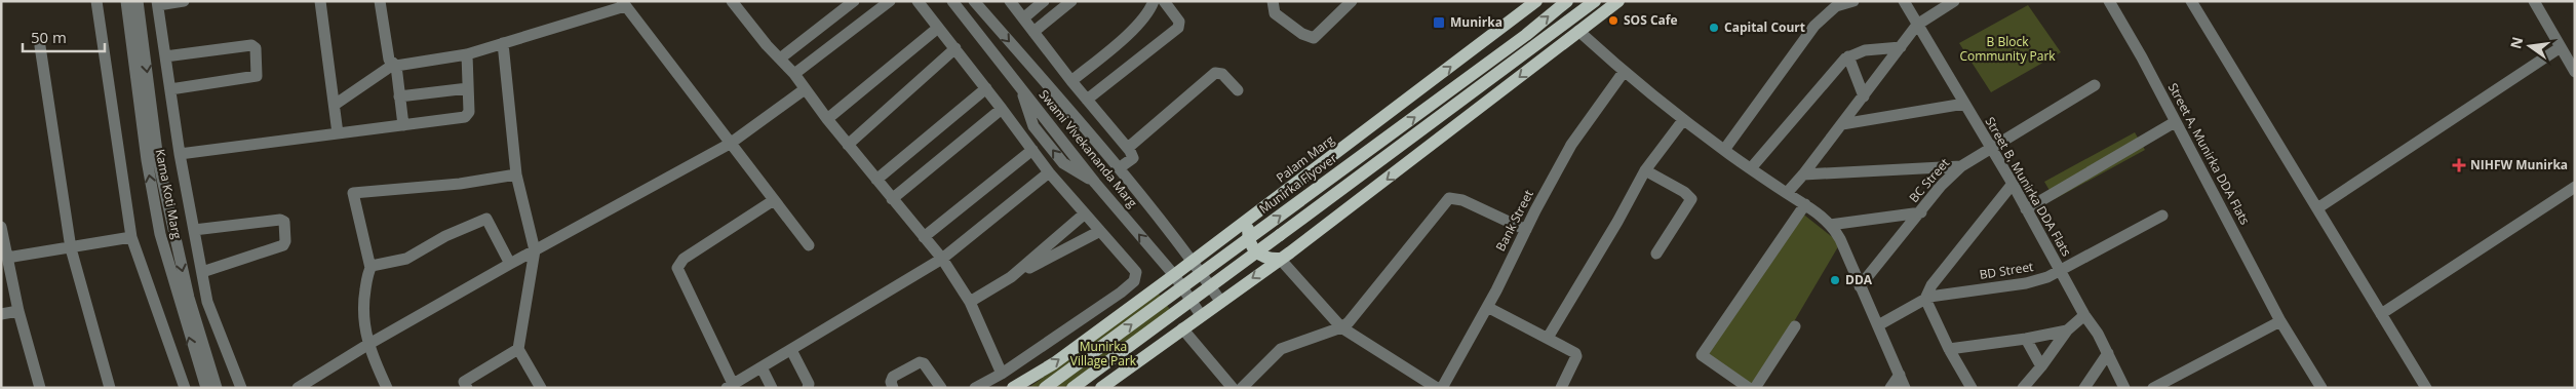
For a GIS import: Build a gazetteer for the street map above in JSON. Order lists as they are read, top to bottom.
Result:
{
  "streets": {
    "main road": ["Palam Marg", "Munirka Flyover"],
    "street": [
      "Swami Vivekananda Marg",
      "Street A, Munirka DDA Flats",
      "BC Street",
      "Street B, Munirka DDA Flats",
      "Kama Koti Marg",
      "Bank Street",
      "BD Street"
    ]
  },
  "crossings": [
    ["Swami Vivekananda Marg", "Palam Marg"],
    ["BC Street", "Street B, Munirka DDA Flats"],
    ["Street B, Munirka DDA Flats", "BD Street"]
  ],
  "parks": ["B Block Community Park", "Munirka Village Park"],
  "places": {
    "other": ["SOS Cafe", "Capital Court", "DDA"],
    "transit": ["Munirka"],
    "health": ["NIHFW Munirka"]
  },
  "scale_bar": "50 m",
  "north": "left"
}
